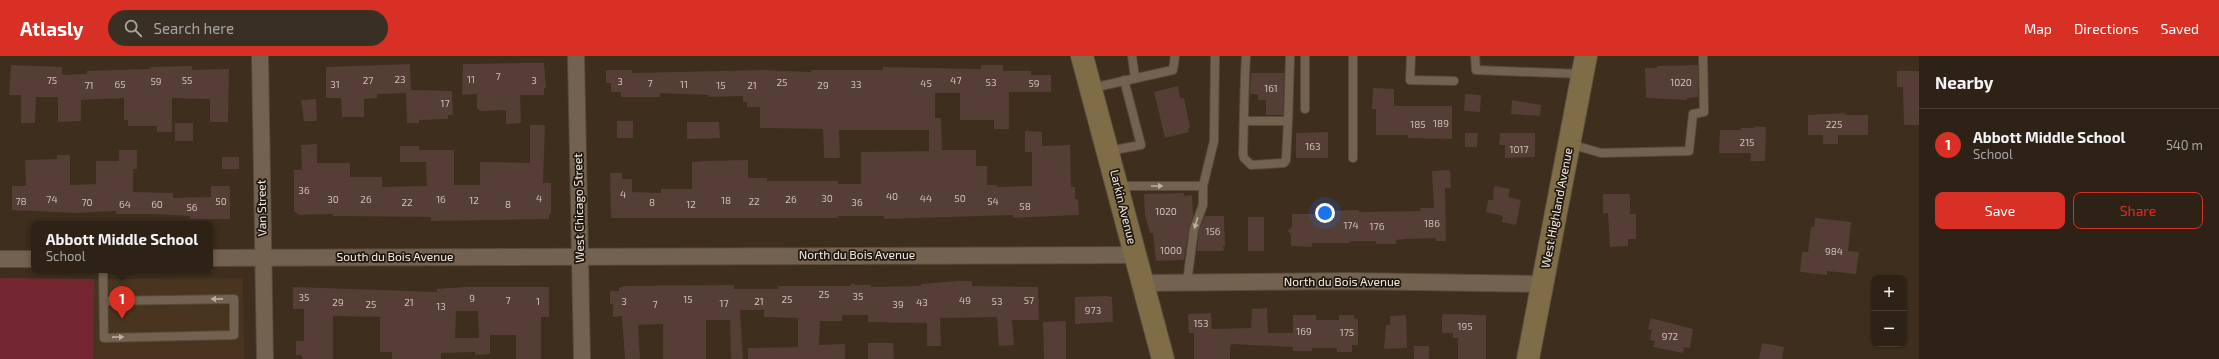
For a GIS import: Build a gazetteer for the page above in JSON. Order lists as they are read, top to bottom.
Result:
{
  "streets": {
    "main road": ["Larkin Avenue", "West Highland Avenue"],
    "street": [
      "Van Street",
      "West Chicago Street",
      "North du Bois Avenue",
      "South du Bois Avenue"
    ]
  },
  "crossings": [
    ["Larkin Avenue", "North du Bois Avenue"],
    ["Van Street", "South du Bois Avenue"],
    ["West Chicago Street", "North du Bois Avenue"],
    ["West Chicago Street", "South du Bois Avenue"],
    ["West Highland Avenue", "North du Bois Avenue"],
    ["North du Bois Avenue", "South du Bois Avenue"]
  ],
  "house_numbers": [
    "7",
    "23",
    "11",
    "75",
    "55",
    "27",
    "3",
    "47",
    "59",
    "3",
    "25",
    "53",
    "1020",
    "7",
    "45",
    "59",
    "65",
    "31",
    "11",
    "33",
    "71",
    "15",
    "21",
    "29",
    "161",
    "17",
    "189",
    "185",
    "225",
    "215",
    "163",
    "1017",
    "36",
    "4",
    "40",
    "4",
    "30",
    "44",
    "50",
    "74",
    "30",
    "26",
    "16",
    "26",
    "12",
    "18",
    "78",
    "50",
    "22",
    "54",
    "70",
    "22",
    "8",
    "36",
    "64",
    "60",
    "8",
    "12",
    "58",
    "56",
    "1020",
    "186",
    "174",
    "176",
    "156",
    "1000",
    "984",
    "25",
    "35",
    "35",
    "9",
    "15",
    "25",
    "7",
    "49",
    "57",
    "1",
    "3",
    "21",
    "53",
    "29",
    "21",
    "43",
    "17",
    "25",
    "7",
    "39",
    "13",
    "973",
    "153",
    "195",
    "169",
    "175",
    "972"
  ],
  "page": {
    "header": "Atlasly",
    "search": "Search here",
    "nav": ["Map", "Directions", "Saved"],
    "heading": "Nearby",
    "list": [
      {
        "mark": "1",
        "name": "Abbott Middle School",
        "note": "School",
        "value": "540 m"
      }
    ],
    "buttons": ["Save", "Share"],
    "popup": ["Abbott Middle School", "School"],
    "map_buttons": ["+", "−"],
    "pins": "1"
  }
}
